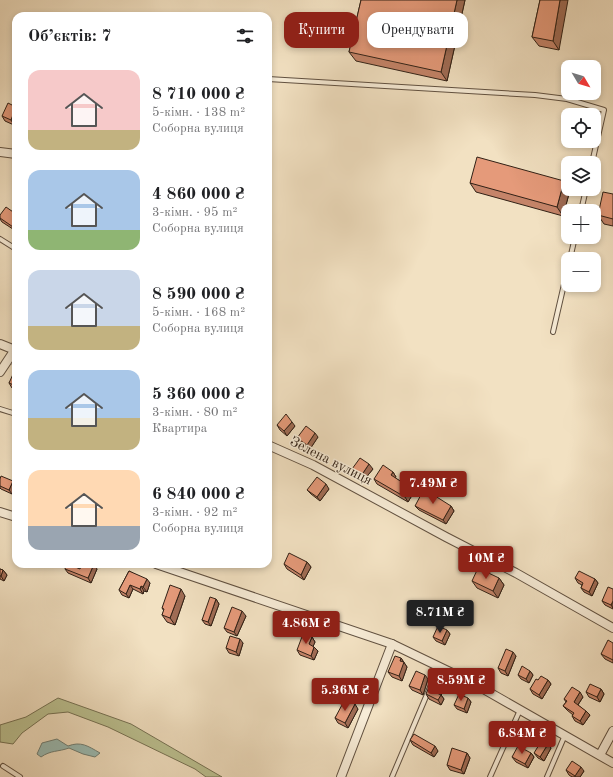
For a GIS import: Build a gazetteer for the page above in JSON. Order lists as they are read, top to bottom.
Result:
{
  "streets": {
    "street": ["Зелена вулиця"]
  },
  "north": "bottom right",
  "page": {
    "chip": ["Купити", "Орендувати"],
    "heading": "Об’єктів: 7",
    "map_buttons": ["+", "−"],
    "list": [
      {
        "name": "8 710 000 ₴",
        "note": "5-кімн. · 138 m² · Соборна вулиця"
      },
      {
        "name": "4 860 000 ₴",
        "note": "3-кімн. · 95 m² · Соборна вулиця"
      },
      {
        "name": "8 590 000 ₴",
        "note": "5-кімн. · 168 m² · Соборна вулиця"
      },
      {
        "name": "5 360 000 ₴",
        "note": "3-кімн. · 80 m² · Квартира"
      },
      {
        "name": "6 840 000 ₴",
        "note": "3-кімн. · 92 m² · Соборна вулиця"
      }
    ],
    "price": [
      "7.49M ₴",
      "10M ₴",
      "8.71M ₴",
      "4.86M ₴",
      "8.59M ₴",
      "5.36M ₴",
      "6.84M ₴"
    ]
  }
}
